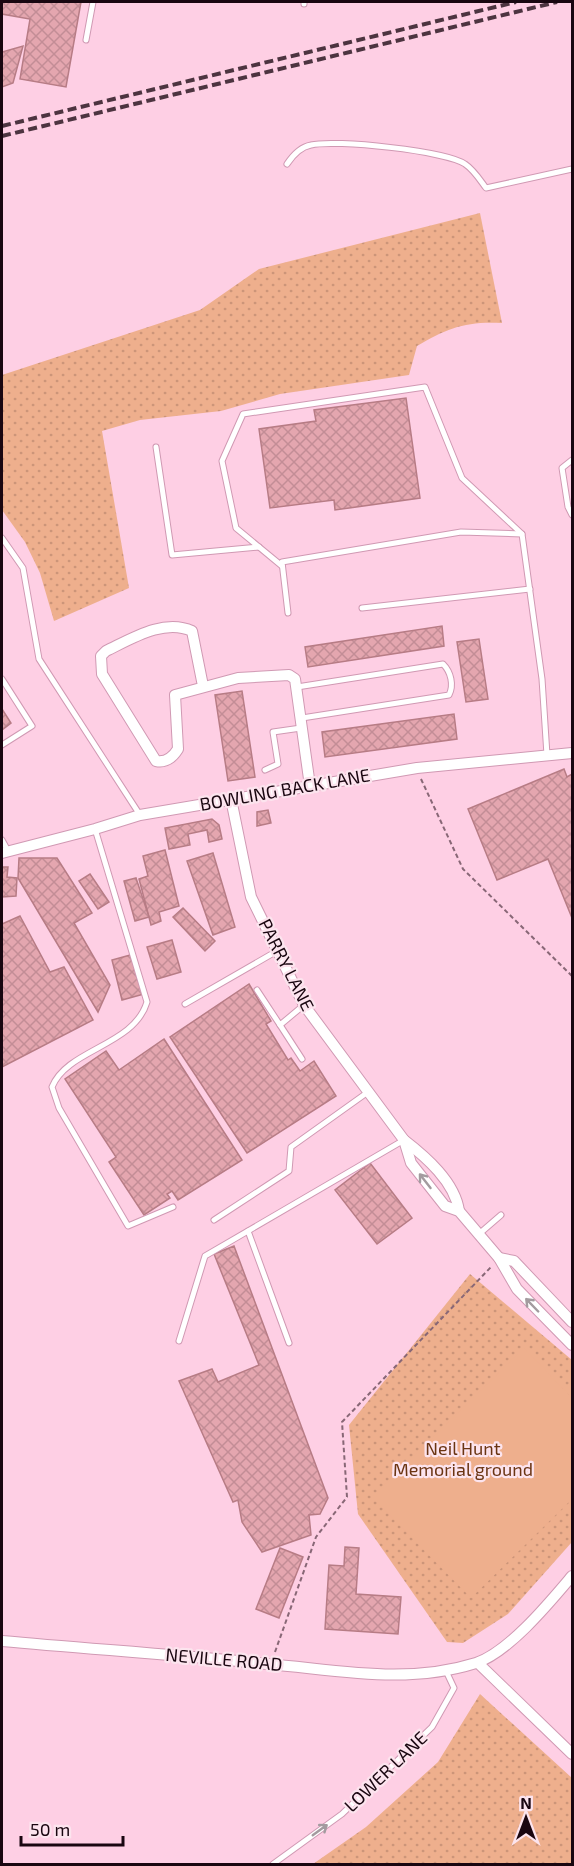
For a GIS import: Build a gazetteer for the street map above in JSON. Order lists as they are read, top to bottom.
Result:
{
  "streets": {
    "street": ["BOWLING BACK LANE", "PARRY LANE", "NEVILLE ROAD"],
    "lane": ["LOWER LANE"]
  },
  "crossings": [
    ["BOWLING BACK LANE", "PARRY LANE"],
    ["NEVILLE ROAD", "LOWER LANE"]
  ],
  "one_way": ["LOWER LANE"],
  "parks": ["Neil Hunt Memorial ground"],
  "scale_bar": "50 m",
  "north": "top"
}
